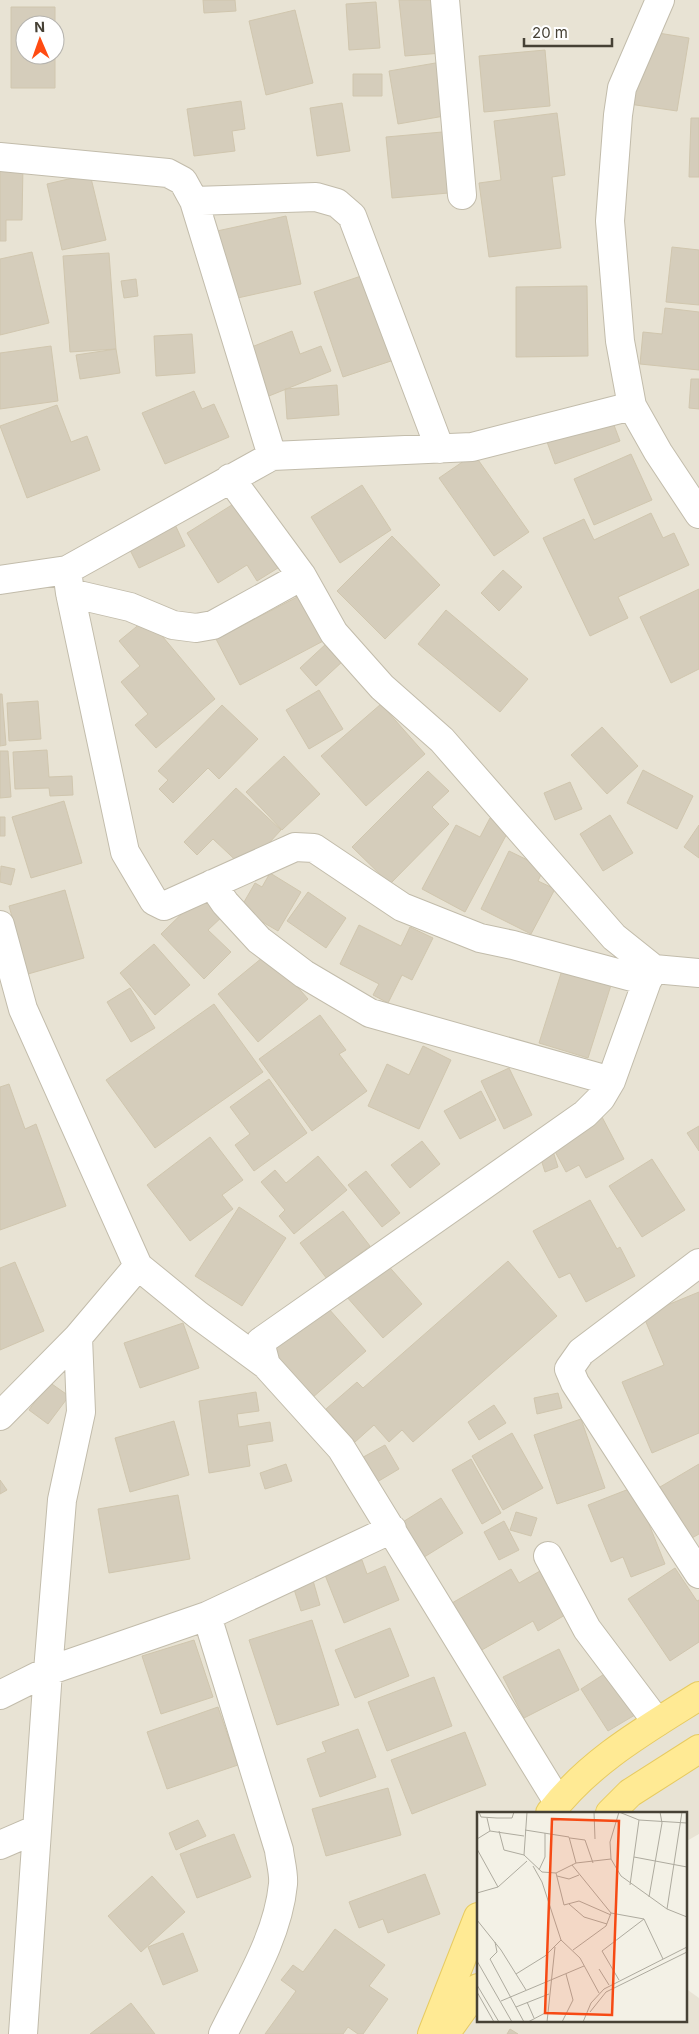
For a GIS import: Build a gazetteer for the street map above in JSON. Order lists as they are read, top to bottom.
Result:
{
  "scale_bar": "20 m",
  "north": "top"
}
